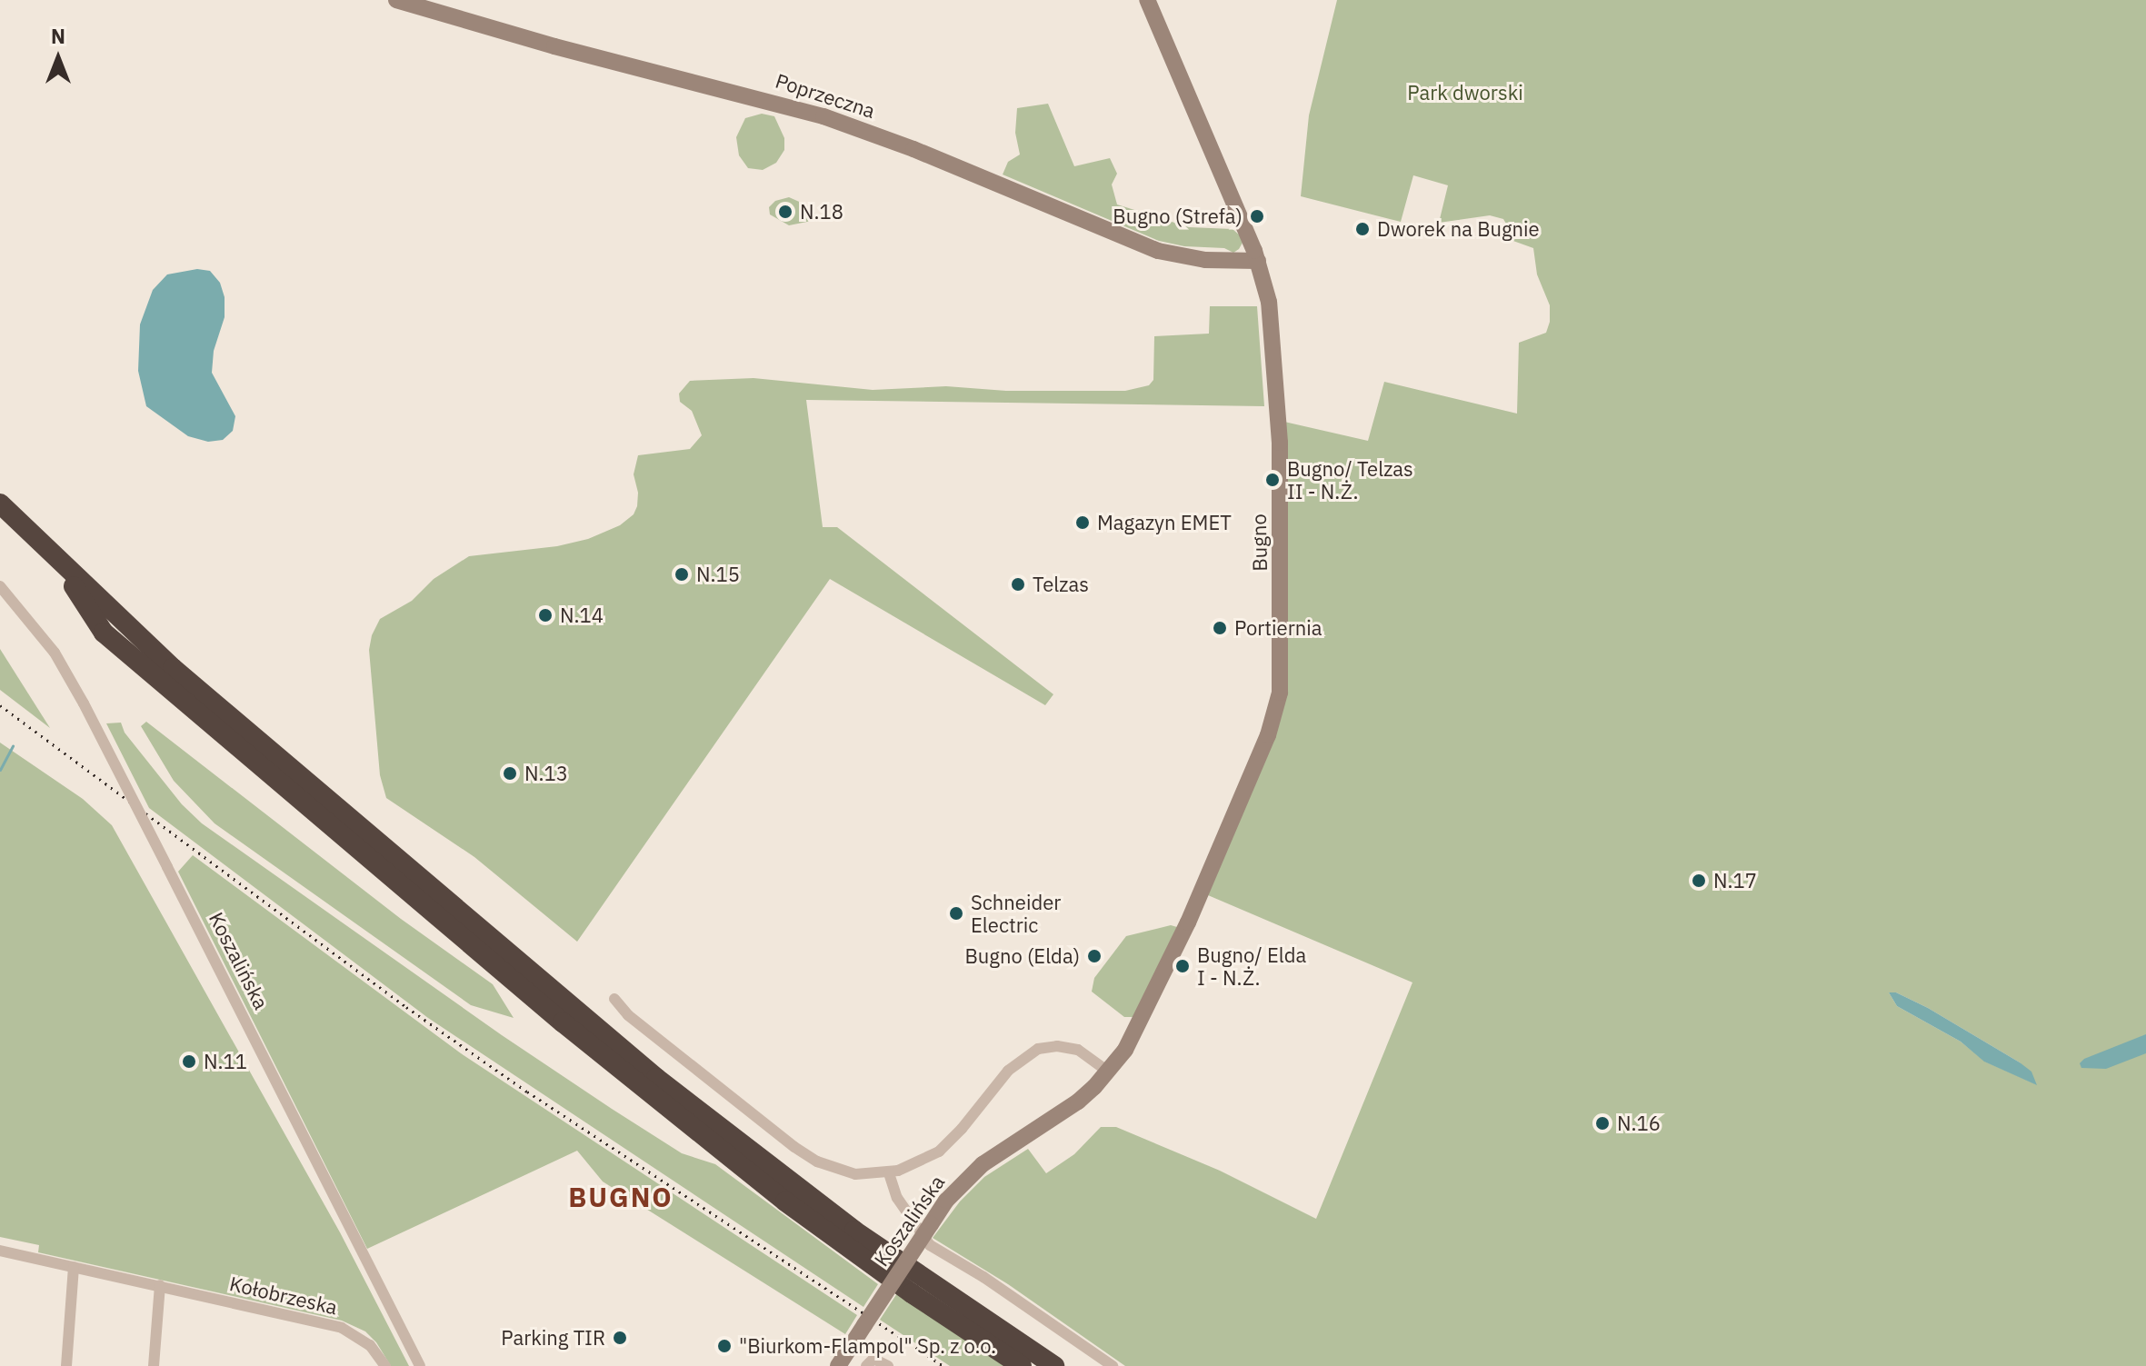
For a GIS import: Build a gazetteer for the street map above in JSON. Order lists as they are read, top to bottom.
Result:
{
  "streets": {
    "street": [
      "Poprzeczna",
      "Bugno",
      "Koszalińska",
      "Kołobrzeska"
    ]
  },
  "crossings": [
    ["Poprzeczna", "Bugno"],
    ["Bugno", "Koszalińska"]
  ],
  "districts": ["BUGNO"],
  "parks": ["Park dworski"],
  "places": [
    "N.18",
    "Bugno (Strefa)",
    "Dworek na Bugnie",
    "Bugno/ Telzas II - N.Ż.",
    "Magazyn EMET",
    "N.15",
    "Telzas",
    "N.14",
    "Portiernia",
    "N.13",
    "N.17",
    "Schneider Electric",
    "Bugno (Elda)",
    "Bugno/ Elda I - N.Ż.",
    "N.11",
    "N.16",
    "Parking TIR",
    "\"Biurkom-Flampol\" Sp. z o.o."
  ],
  "north": "top"
}
